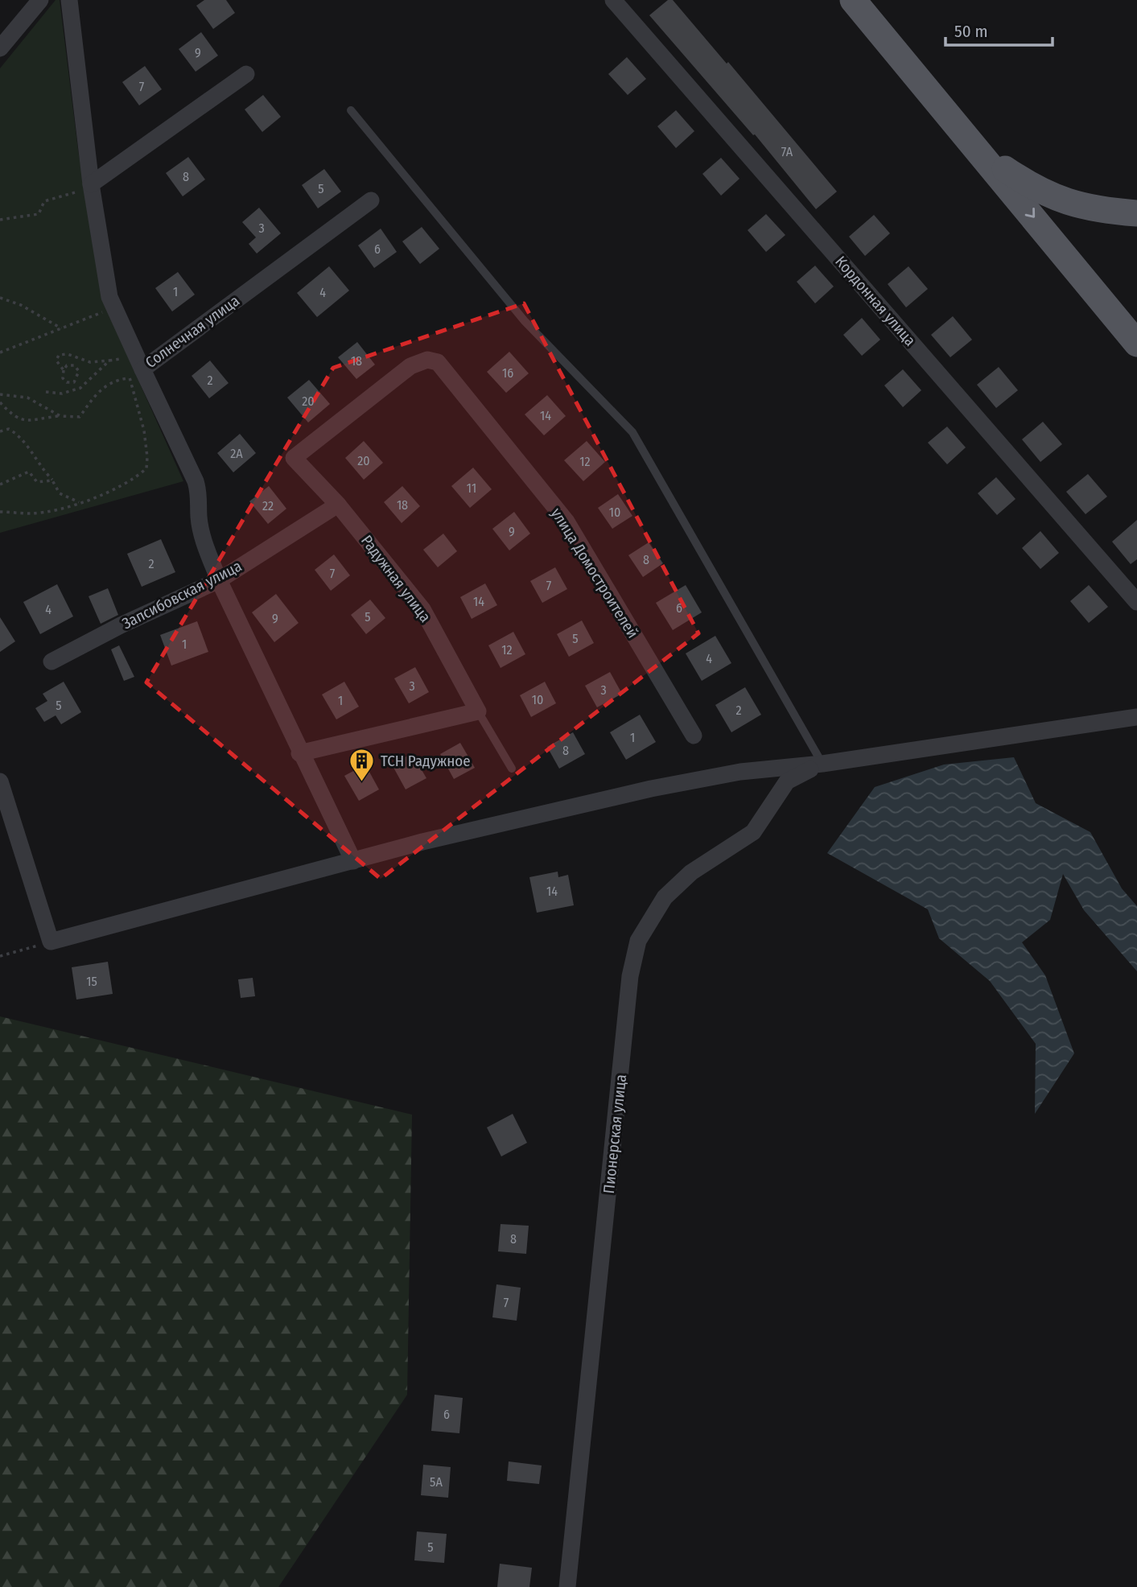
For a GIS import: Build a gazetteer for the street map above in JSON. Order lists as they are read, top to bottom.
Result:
{
  "streets": {
    "street": [
      "Кордонная улица",
      "Солнечная улица",
      "улица Домостроителей",
      "Радужная улица",
      "Запсибовская улица",
      "Пионерская улица"
    ]
  },
  "crossings": [
    ["улица Домостроителей", "Радужная улица"],
    ["Радужная улица", "Запсибовская улица"]
  ],
  "places": {
    "building": ["ТСН Радужное"]
  },
  "house_numbers": [
    "9",
    "7",
    "7А",
    "8",
    "5",
    "3",
    "6",
    "1",
    "4",
    "18",
    "16",
    "2",
    "20",
    "14",
    "2А",
    "20",
    "12",
    "11",
    "18",
    "22",
    "10",
    "9",
    "8",
    "2",
    "7",
    "7",
    "14",
    "6",
    "4",
    "5",
    "9",
    "5",
    "1",
    "12",
    "4",
    "3",
    "3",
    "10",
    "1",
    "5",
    "2",
    "1",
    "8",
    "14",
    "15",
    "8",
    "7",
    "6",
    "5А",
    "5"
  ],
  "scale_bar": "50 m"
}
